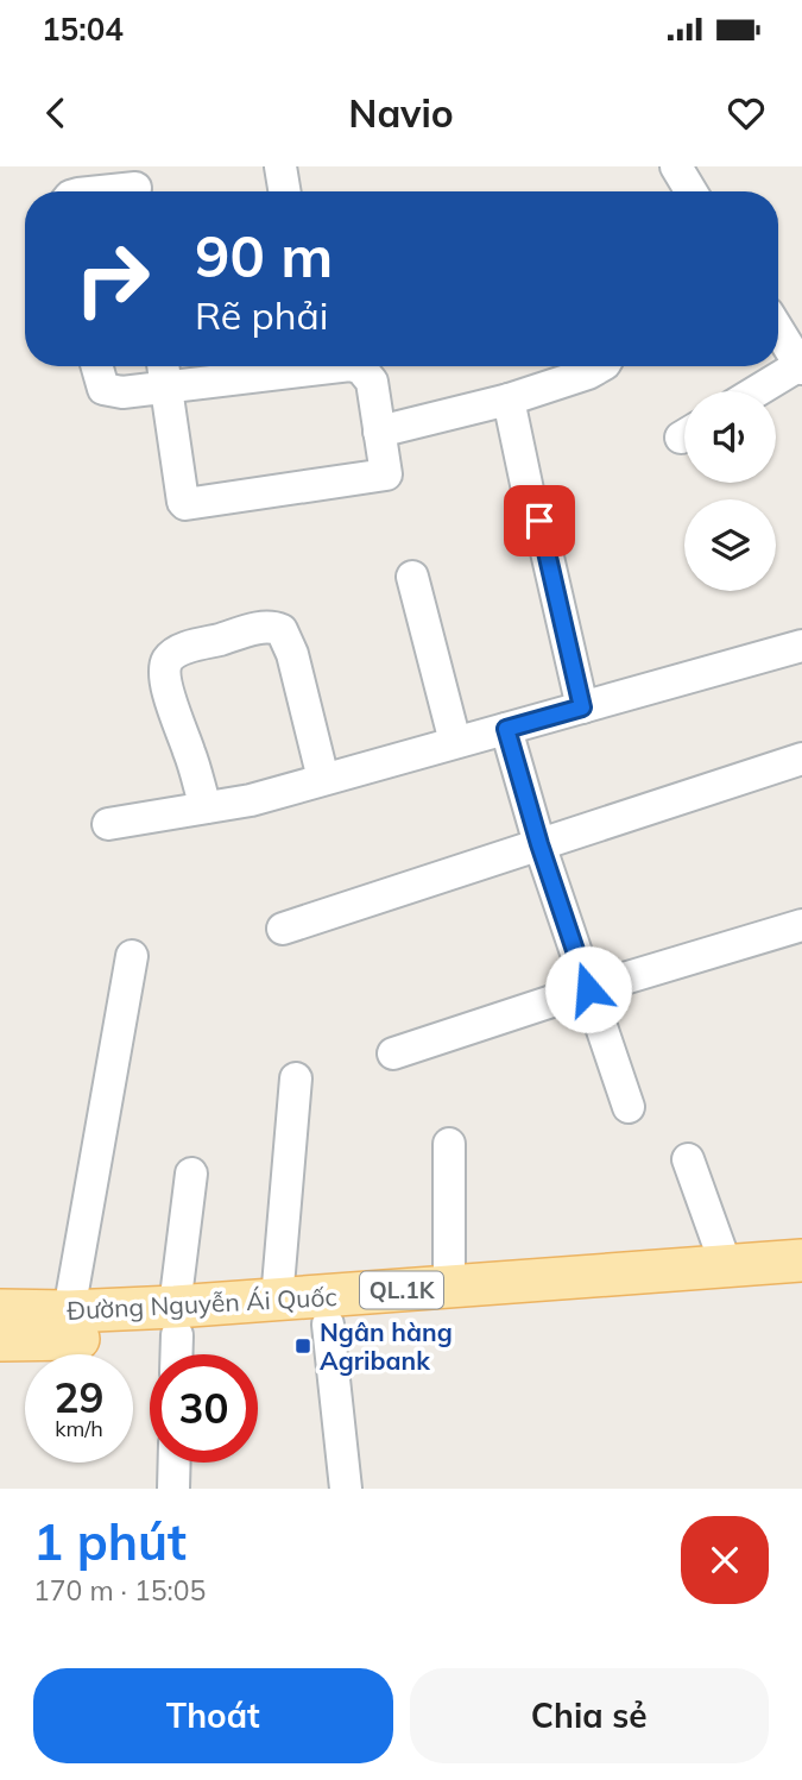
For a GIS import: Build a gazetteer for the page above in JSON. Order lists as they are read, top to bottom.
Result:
{
  "streets": {
    "main road": ["QL.1K", "Đường Nguyễn Ái Quốc"]
  },
  "places": {
    "transit": ["Ngân hàng Agribank"]
  },
  "page": {
    "status": "15:04",
    "header": "Navio",
    "turn": ["90 m", "Rẽ phải"],
    "speed": "29 km/h",
    "limit": "30",
    "heading": ["1 phút", "170 m · 15:05"],
    "buttons": ["Thoát", "Chia sẻ"]
  }
}
